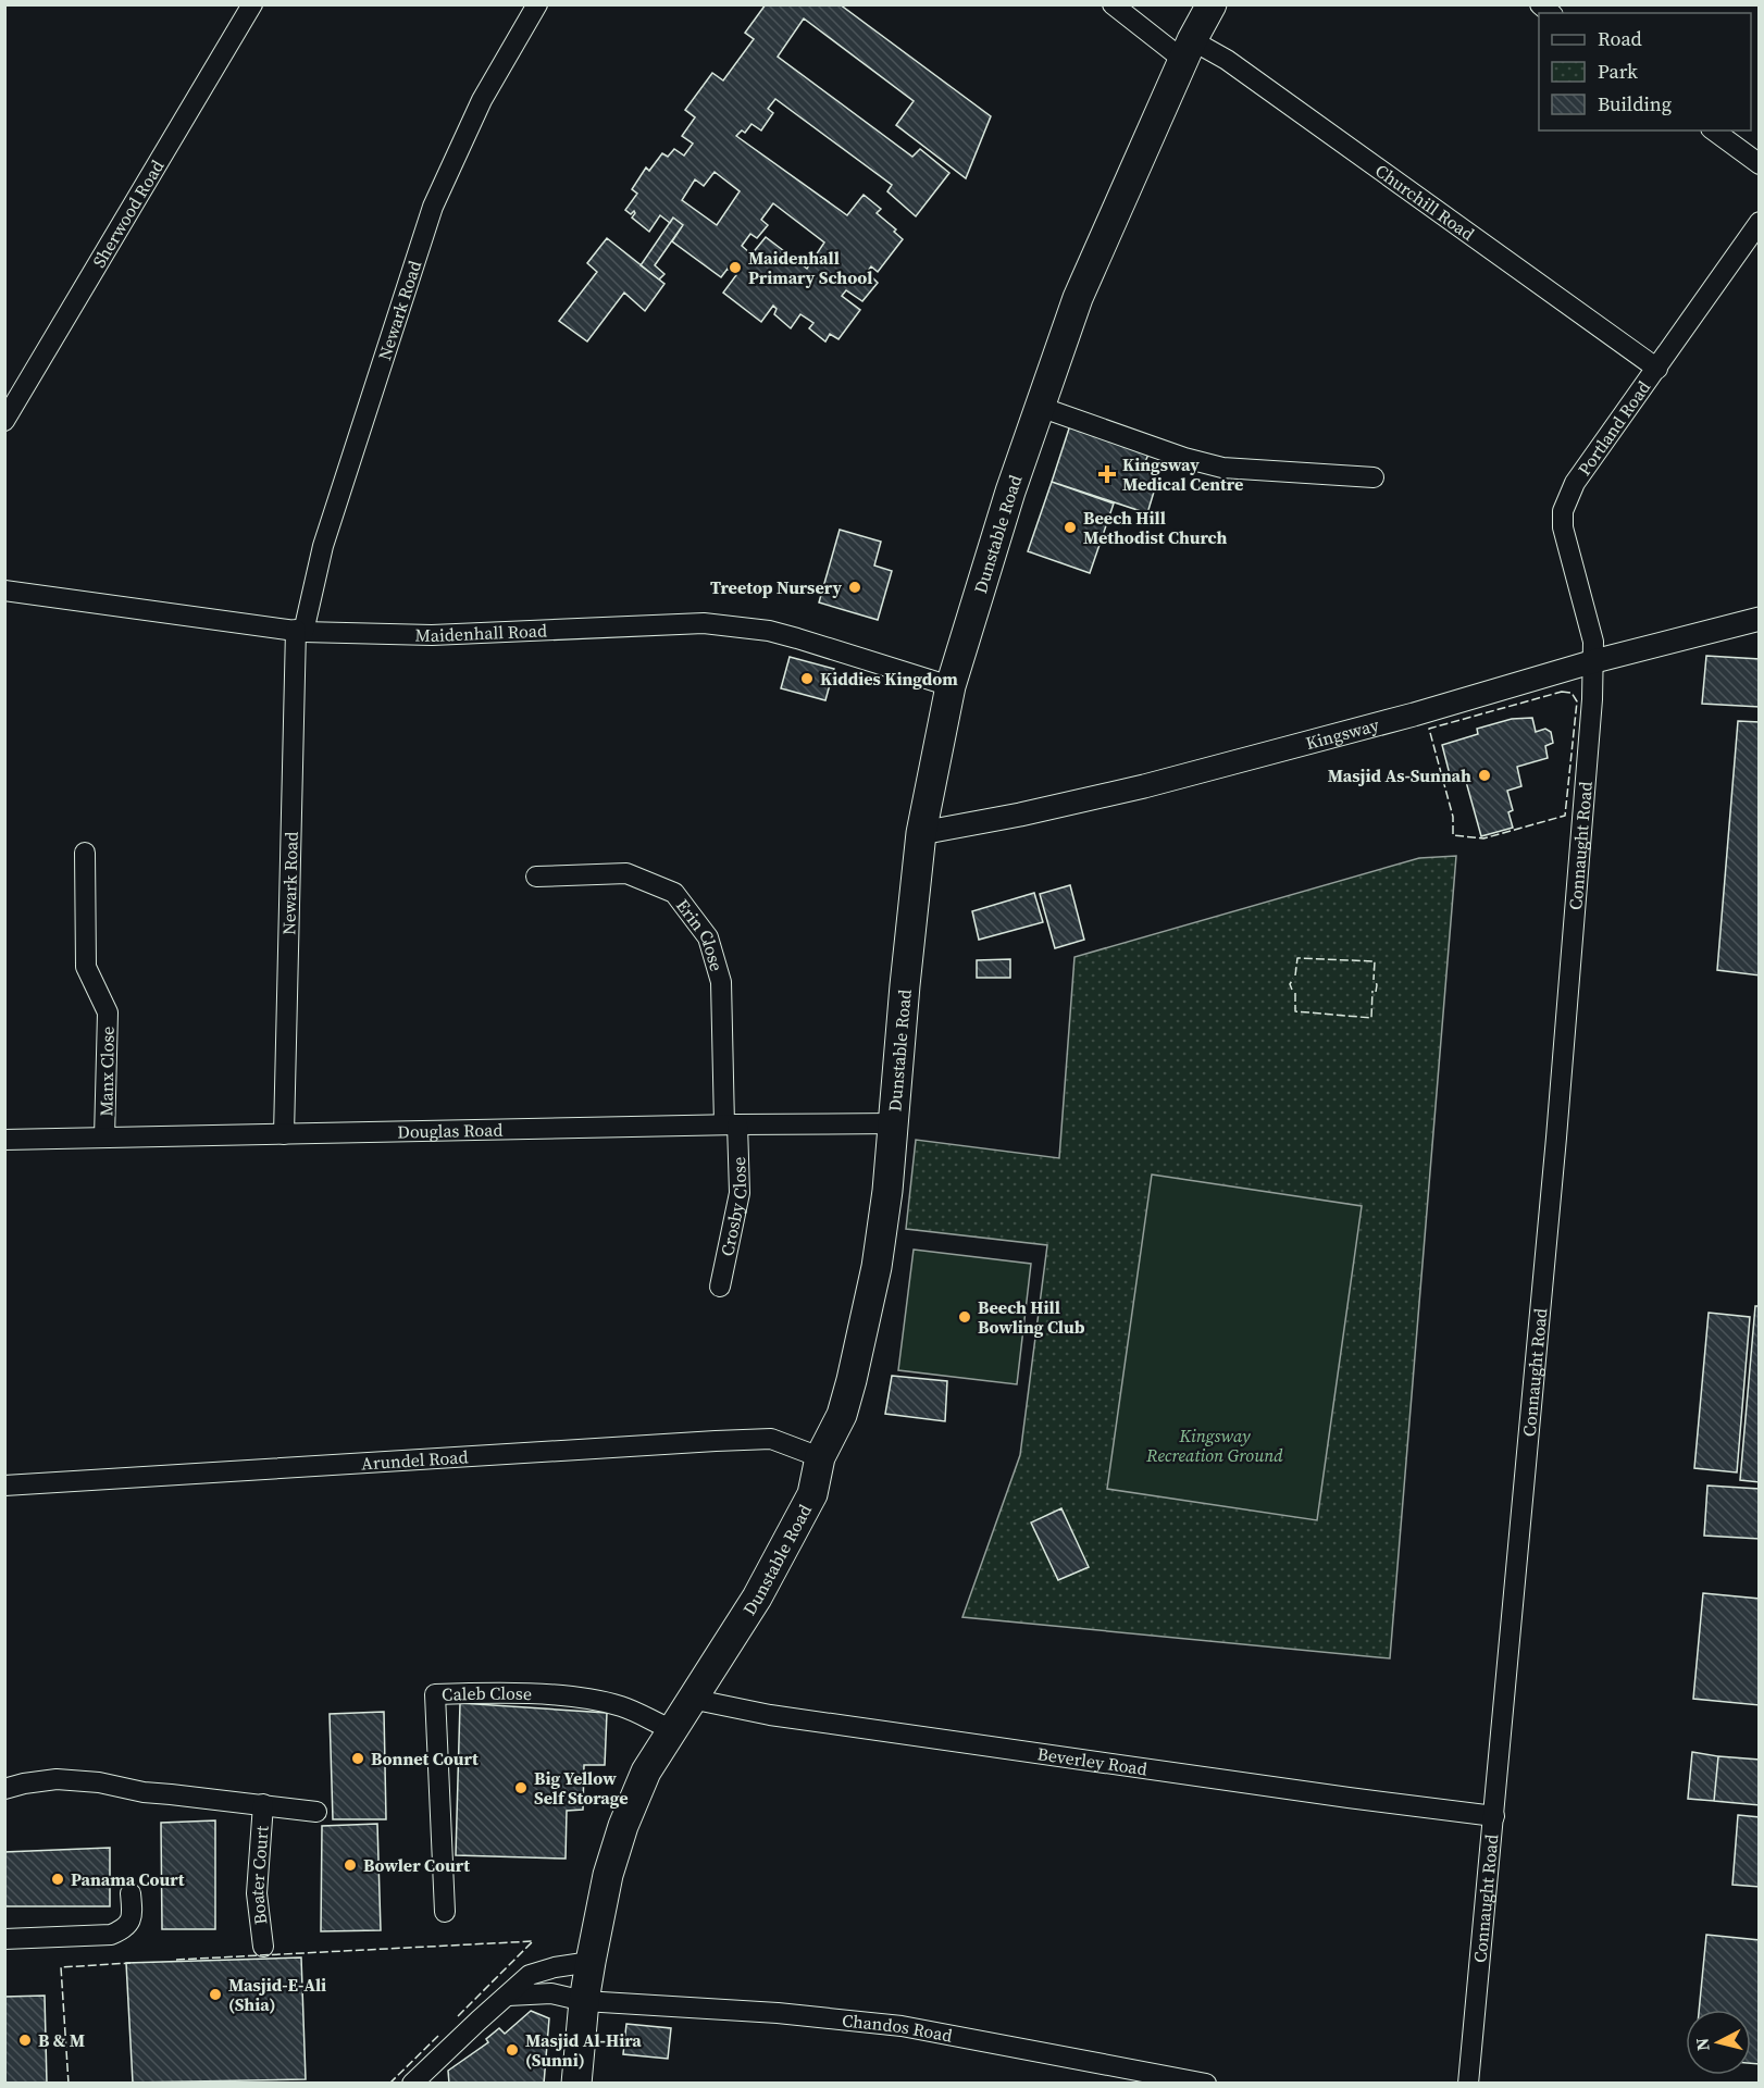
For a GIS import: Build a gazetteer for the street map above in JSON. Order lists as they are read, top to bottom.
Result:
{
  "streets": {
    "main road": ["Dunstable Road"],
    "street": [
      "Churchill Road",
      "Sherwood Road",
      "Newark Road",
      "Portland Road",
      "Maidenhall Road",
      "Kingsway",
      "Connaught Road",
      "Erin Close",
      "Manx Close",
      "Douglas Road",
      "Crosby Close",
      "Arundel Road",
      "Caleb Close",
      "Beverley Road",
      "Boater Court",
      "Chandos Road"
    ]
  },
  "crossings": [
    ["Churchill Road", "Portland Road"],
    ["Churchill Road", "Dunstable Road"],
    ["Newark Road", "Maidenhall Road"],
    ["Newark Road", "Douglas Road"],
    ["Portland Road", "Kingsway"],
    ["Portland Road", "Connaught Road"],
    ["Dunstable Road", "Maidenhall Road"],
    ["Dunstable Road", "Kingsway"],
    ["Dunstable Road", "Douglas Road"],
    ["Dunstable Road", "Arundel Road"],
    ["Dunstable Road", "Caleb Close"],
    ["Dunstable Road", "Beverley Road"],
    ["Dunstable Road", "Chandos Road"],
    ["Kingsway", "Connaught Road"],
    ["Connaught Road", "Beverley Road"],
    ["Erin Close", "Douglas Road"],
    ["Erin Close", "Crosby Close"],
    ["Manx Close", "Douglas Road"],
    ["Douglas Road", "Crosby Close"]
  ],
  "parks": ["Kingsway Recreation Ground"],
  "places": {
    "other": [
      "Maidenhall Primary School",
      "Beech Hill Methodist Church",
      "Treetop Nursery",
      "Kiddies Kingdom",
      "Masjid As-Sunnah",
      "Beech Hill Bowling Club",
      "Bonnet Court",
      "Big Yellow Self Storage",
      "Bowler Court",
      "Panama Court",
      "Masjid-E-Ali (Shia)",
      "B & M",
      "Masjid Al-Hira (Sunni)"
    ],
    "health": ["Kingsway Medical Centre"]
  },
  "legend": ["Road", "Park", "Building"],
  "north": "left"
}
